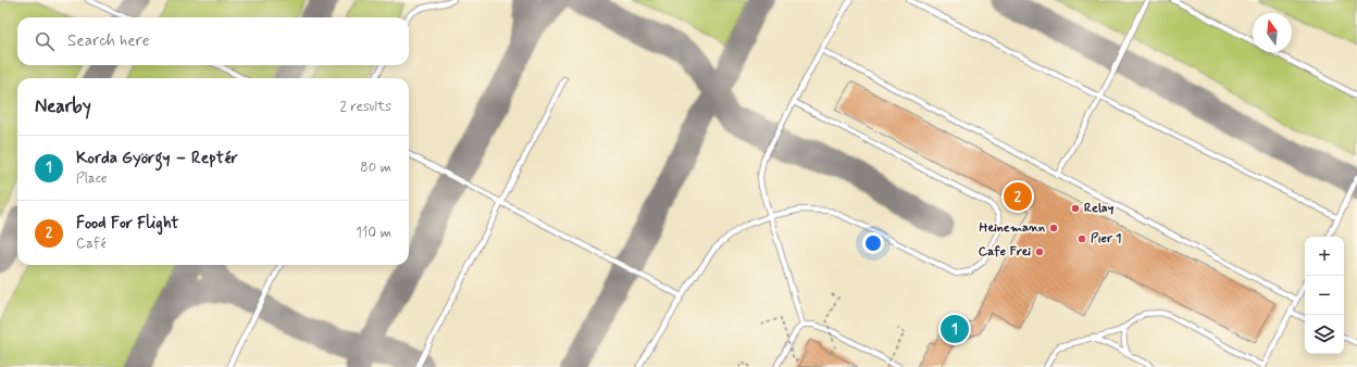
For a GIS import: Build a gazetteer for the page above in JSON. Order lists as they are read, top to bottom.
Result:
{
  "places": [
    "Relay",
    "Heinemann",
    "Pier 1",
    "Cafe Frei"
  ],
  "north": "top",
  "page": {
    "search": "Search here",
    "heading": ["Nearby", "2 results"],
    "list": [
      {
        "mark": "1",
        "name": "Korda György – Reptér",
        "note": "Place",
        "value": "80 m"
      },
      {
        "mark": "2",
        "name": "Food For Flight",
        "note": "Café",
        "value": "110 m"
      }
    ],
    "pins": ["2", "1"],
    "map_buttons": ["+", "−"]
  }
}
